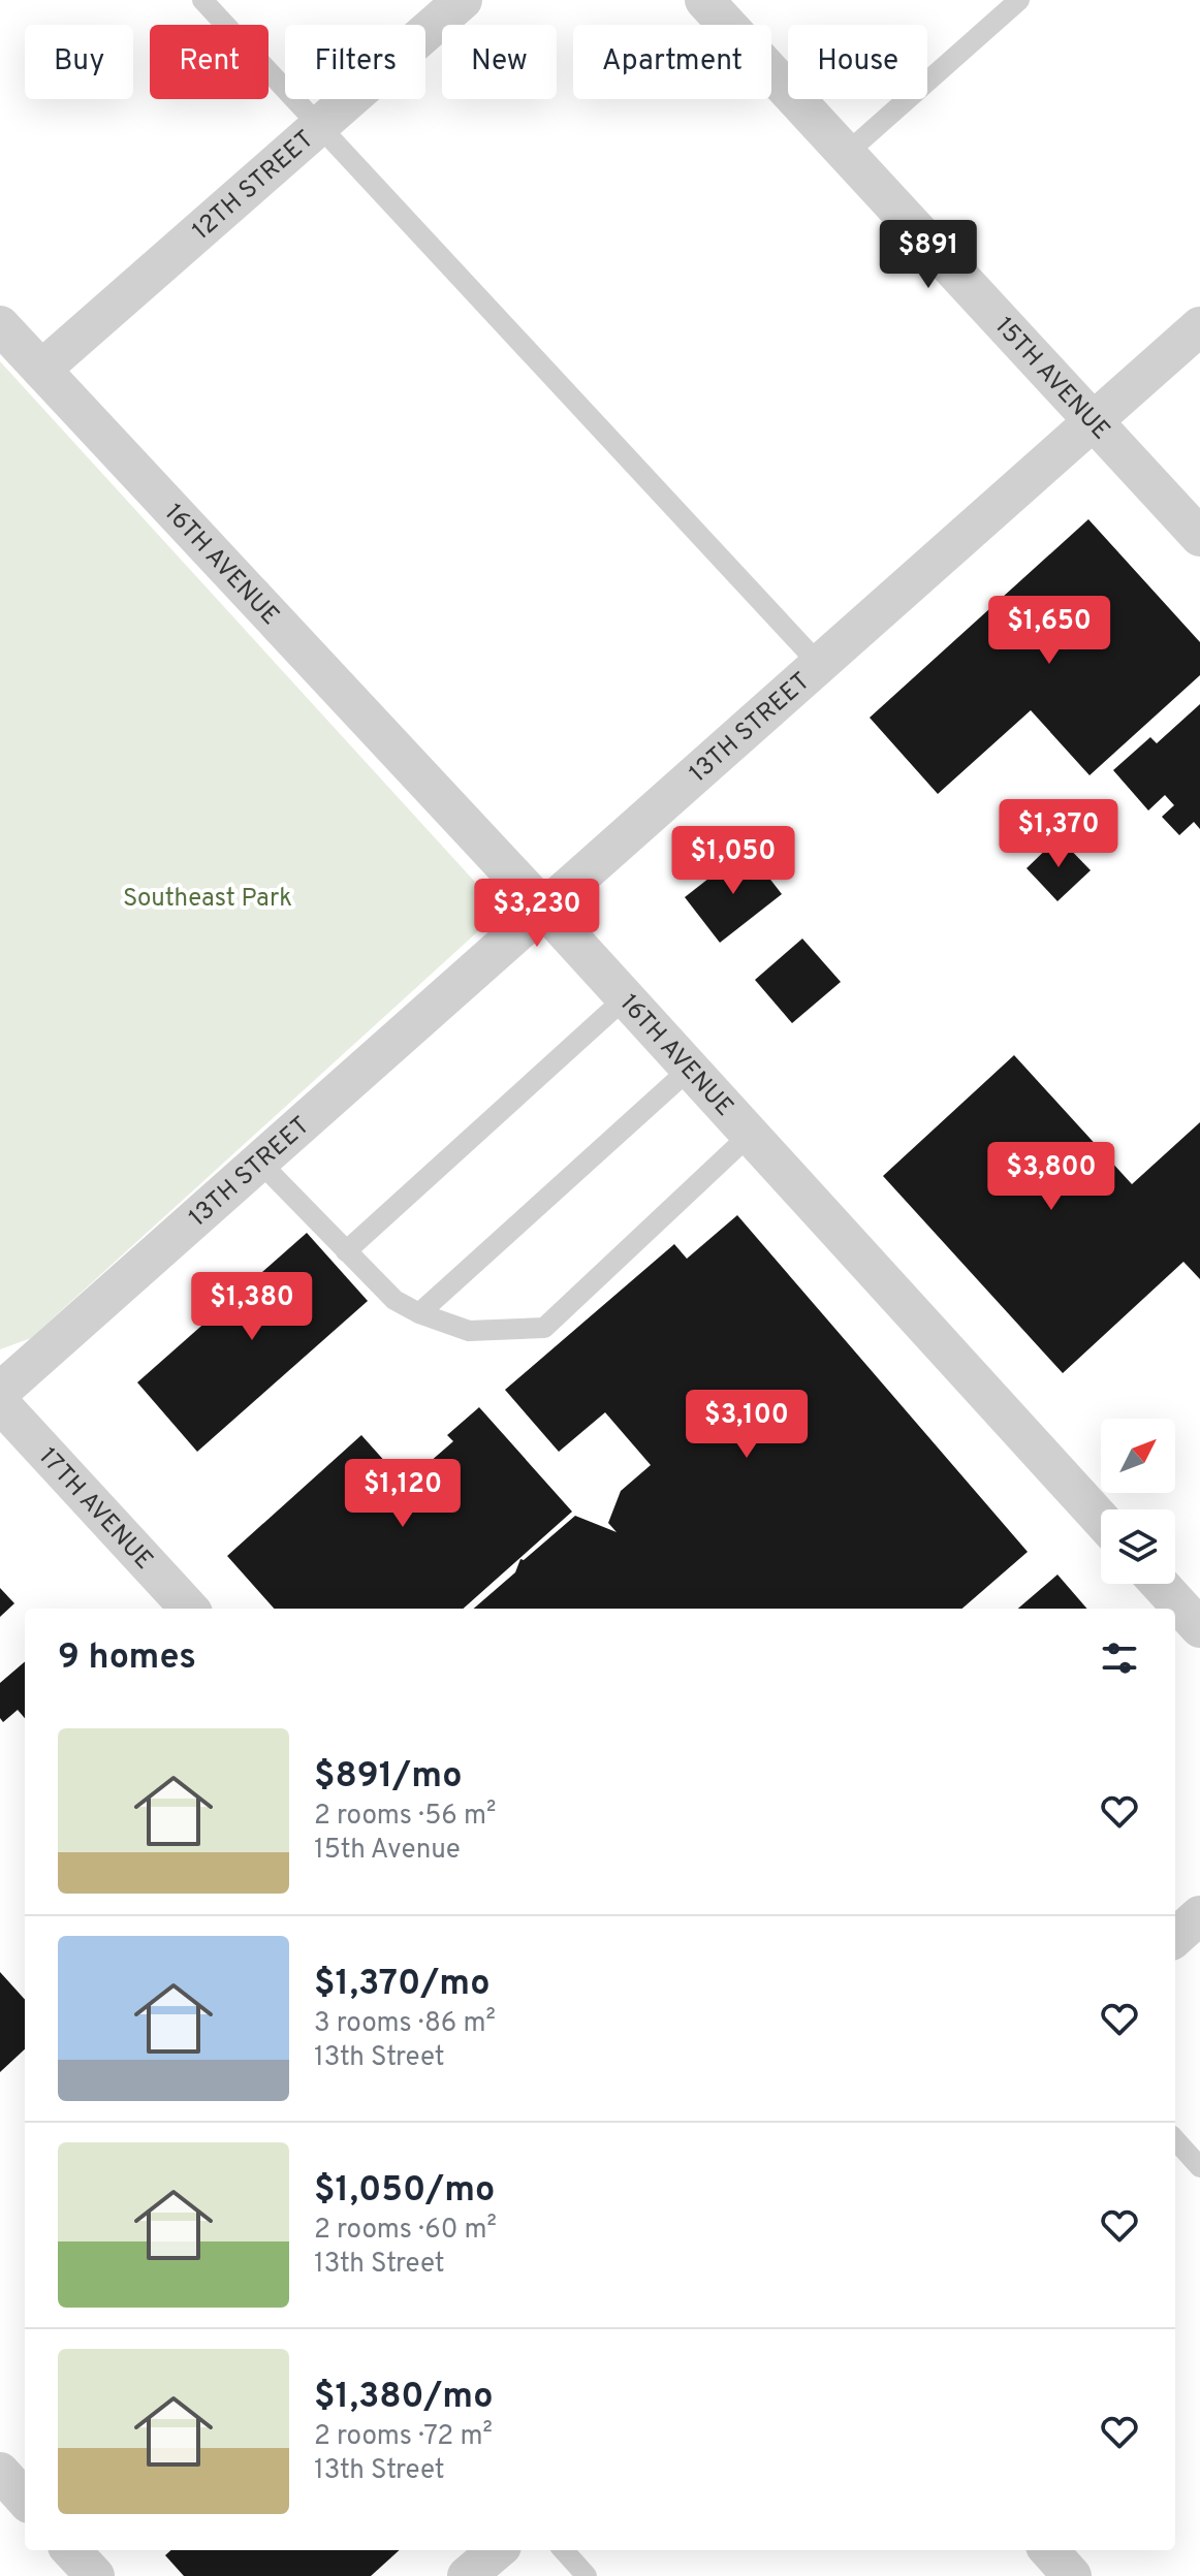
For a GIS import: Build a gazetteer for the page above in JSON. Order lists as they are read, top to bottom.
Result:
{
  "streets": {
    "street": [
      "12TH STREET",
      "15TH AVENUE",
      "16TH AVENUE",
      "13TH STREET",
      "17TH AVENUE"
    ]
  },
  "crossings": [
    ["12TH STREET", "16TH AVENUE"],
    ["15TH AVENUE", "13TH STREET"],
    ["16TH AVENUE", "13TH STREET"]
  ],
  "parks": ["Southeast Park"],
  "north": "top right",
  "page": {
    "chip": [
      "Buy",
      "Rent",
      "Filters",
      "New",
      "Apartment",
      "House"
    ],
    "price": [
      "$891",
      "$1,650",
      "$1,370",
      "$1,050",
      "$3,230",
      "$3,800",
      "$1,380",
      "$3,100",
      "$1,120"
    ],
    "heading": "9 homes",
    "list": [
      {
        "name": "$891/mo",
        "note": "2 rooms · 56 m² · 15th Avenue"
      },
      {
        "name": "$1,370/mo",
        "note": "3 rooms · 86 m² · 13th Street"
      },
      {
        "name": "$1,050/mo",
        "note": "2 rooms · 60 m² · 13th Street"
      },
      {
        "name": "$1,380/mo",
        "note": "2 rooms · 72 m² · 13th Street"
      }
    ]
  }
}
